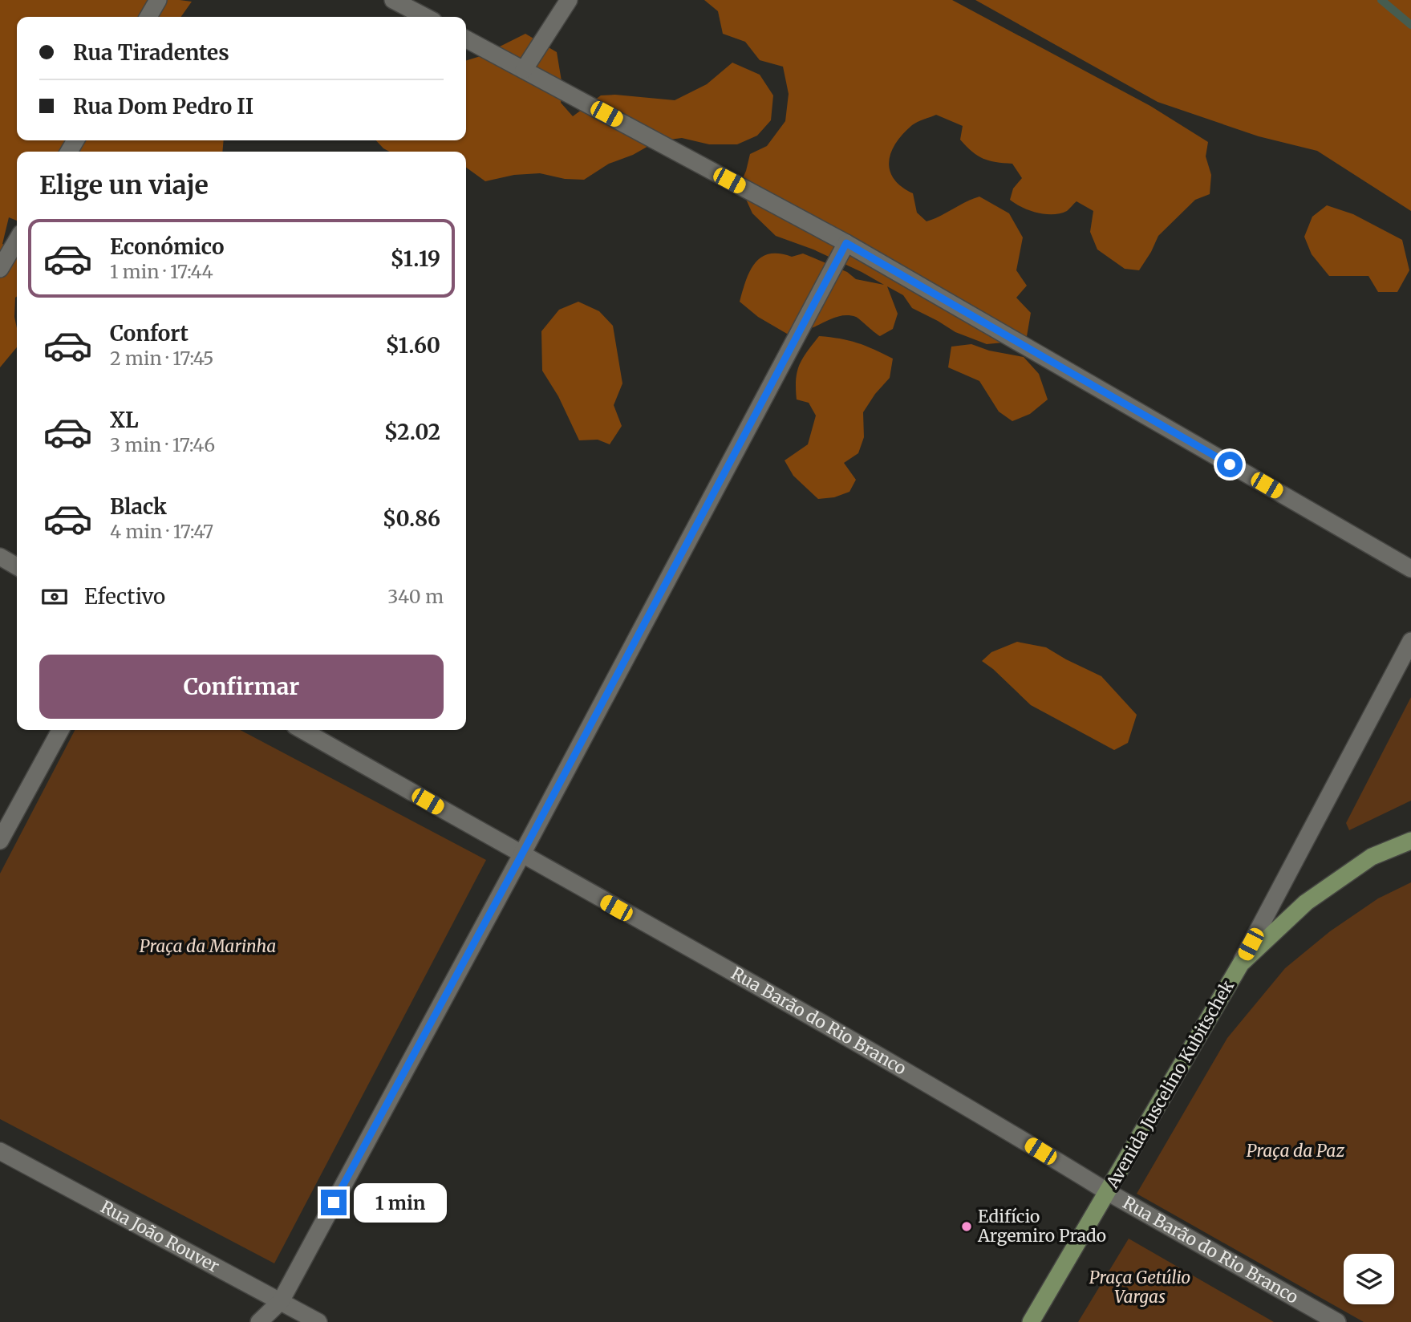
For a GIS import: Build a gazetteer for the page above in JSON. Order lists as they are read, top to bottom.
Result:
{
  "streets": {
    "main road": ["Avenida Juscelino Kubitschek"],
    "street": ["Rua Barão do Rio Branco", "Rua João Rouver"]
  },
  "crossings": [
    ["Rua Barão do Rio Branco", "Avenida Juscelino Kubitschek"]
  ],
  "parks": ["Praça da Marinha", "Praça da Paz", "Praça Getúlio Vargas"],
  "places": ["Edifício Argemiro Prado"],
  "page": {
    "banner": ["Rua Tiradentes", "Rua Dom Pedro II"],
    "heading": "Elige un viaje",
    "list": [
      {
        "name": "Económico",
        "note": "1 min · 17:44",
        "value": "$1.19"
      },
      {
        "name": "Confort",
        "note": "2 min · 17:45",
        "value": "$1.60"
      },
      {
        "name": "XL",
        "note": "3 min · 17:46",
        "value": "$2.02"
      },
      {
        "name": "Black",
        "note": "4 min · 17:47",
        "value": "$0.86"
      }
    ],
    "pay": ["Efectivo", "340 m"],
    "buttons": "Confirmar",
    "bubble": "1 min"
  }
}
